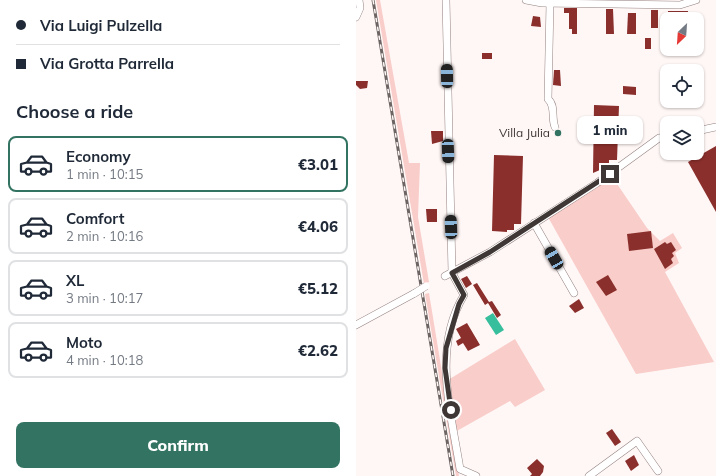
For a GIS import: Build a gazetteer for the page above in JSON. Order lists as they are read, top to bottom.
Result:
{
  "places": ["Villa Julia"],
  "north": "bottom left",
  "page": {
    "banner": ["Via Luigi Pulzella", "Via Grotta Parrella"],
    "heading": "Choose a ride",
    "bubble": "1 min",
    "list": [
      {
        "name": "Economy",
        "note": "1 min · 10:15",
        "value": "€3.01"
      },
      {
        "name": "Comfort",
        "note": "2 min · 10:16",
        "value": "€4.06"
      },
      {
        "name": "XL",
        "note": "3 min · 10:17",
        "value": "€5.12"
      },
      {
        "name": "Moto",
        "note": "4 min · 10:18",
        "value": "€2.62"
      }
    ],
    "buttons": "Confirm"
  }
}
